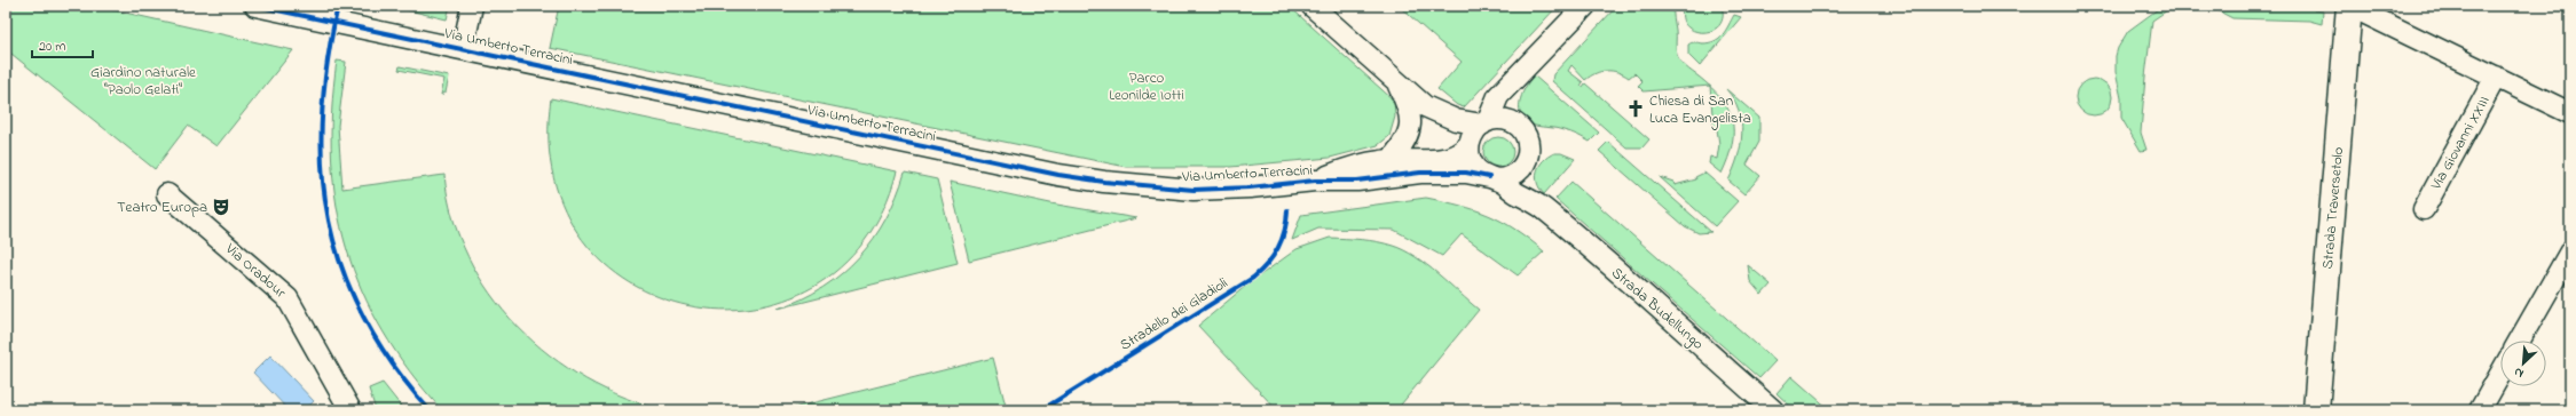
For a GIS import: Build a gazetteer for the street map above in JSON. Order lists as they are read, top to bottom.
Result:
{
  "streets": {
    "main road": ["Strada Traversetolo"],
    "street": [
      "Via Umberto Terracini",
      "Via Giovanni XXIII",
      "Via Oradour",
      "Strada Budellungo"
    ],
    "cycle path": ["Stradello dei Gladioli"]
  },
  "crossings": [
    ["Via Umberto Terracini", "Strada Budellungo"]
  ],
  "parks": ["Giardino naturale \"Paolo Gelati\"", "Parco Leonilde Iotti"],
  "places": {
    "church": ["Chiesa di San Luca Evangelista"],
    "theatre": ["Teatro Europa"]
  },
  "scale_bar": "20 m",
  "north": "bottom left"
}
